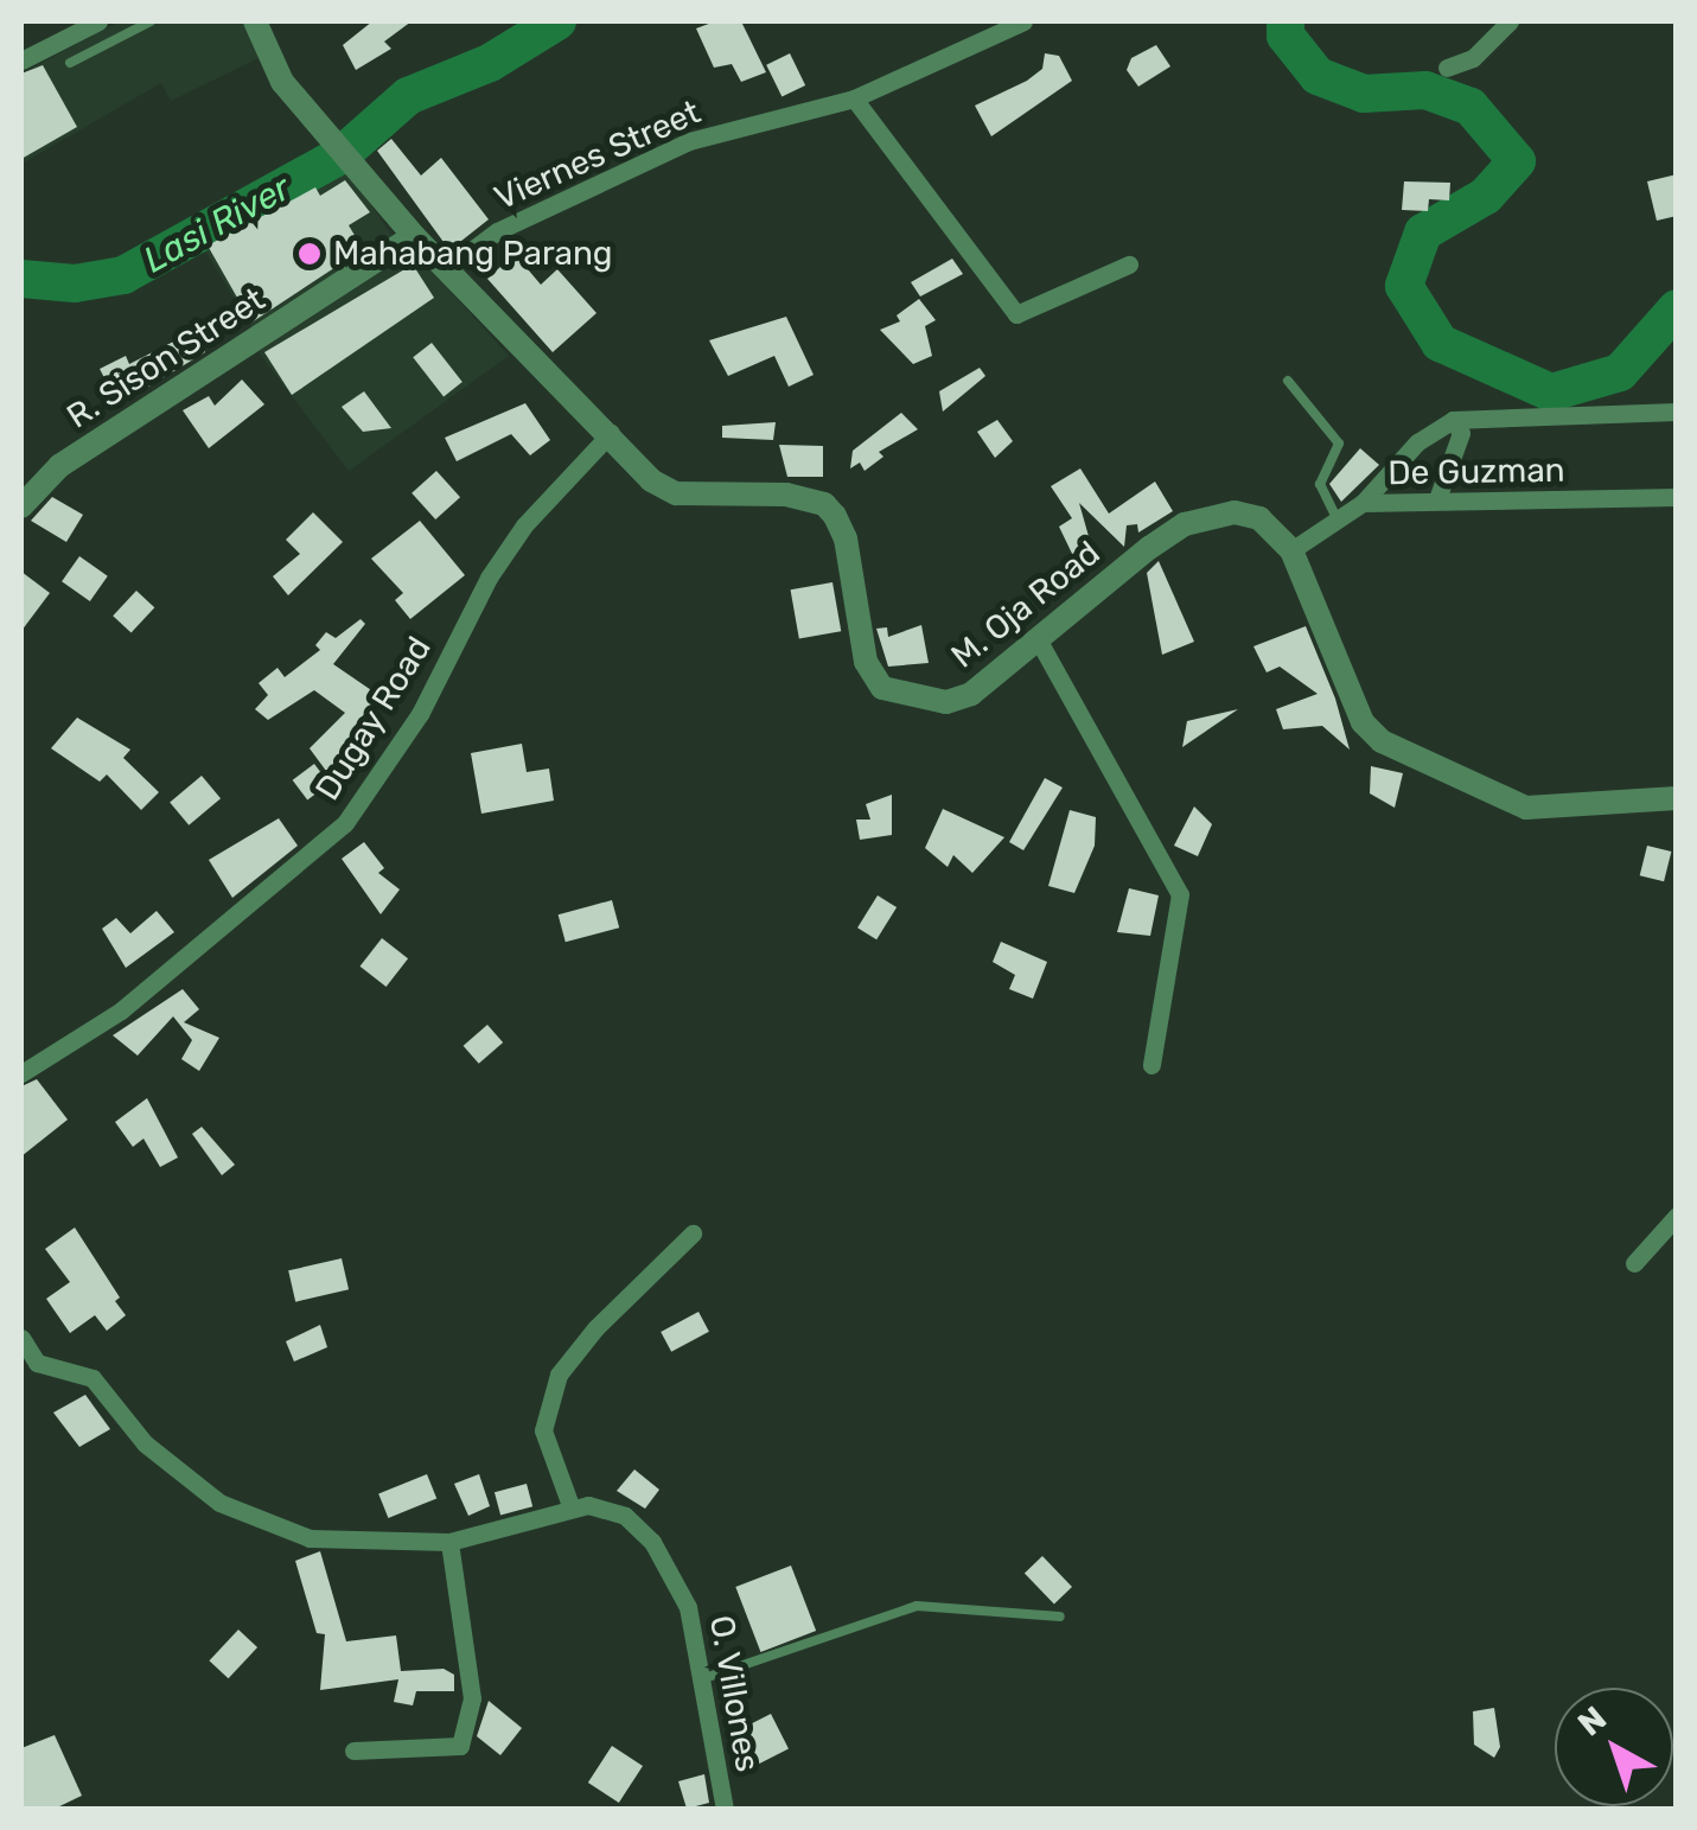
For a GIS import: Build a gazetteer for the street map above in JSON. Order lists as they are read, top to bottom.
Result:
{
  "streets": {
    "street": [
      "Viernes Street",
      "R. Sison Street",
      "De Guzman",
      "M. Oja Road",
      "Dugay Road",
      "O. Villones"
    ]
  },
  "crossings": [
    ["Viernes Street", "M. Oja Road"],
    ["R. Sison Street", "M. Oja Road"],
    ["De Guzman", "M. Oja Road"],
    ["M. Oja Road", "Dugay Road"]
  ],
  "water": ["Lasi River"],
  "places": ["Mahabang Parang"],
  "north": "top left"
}
